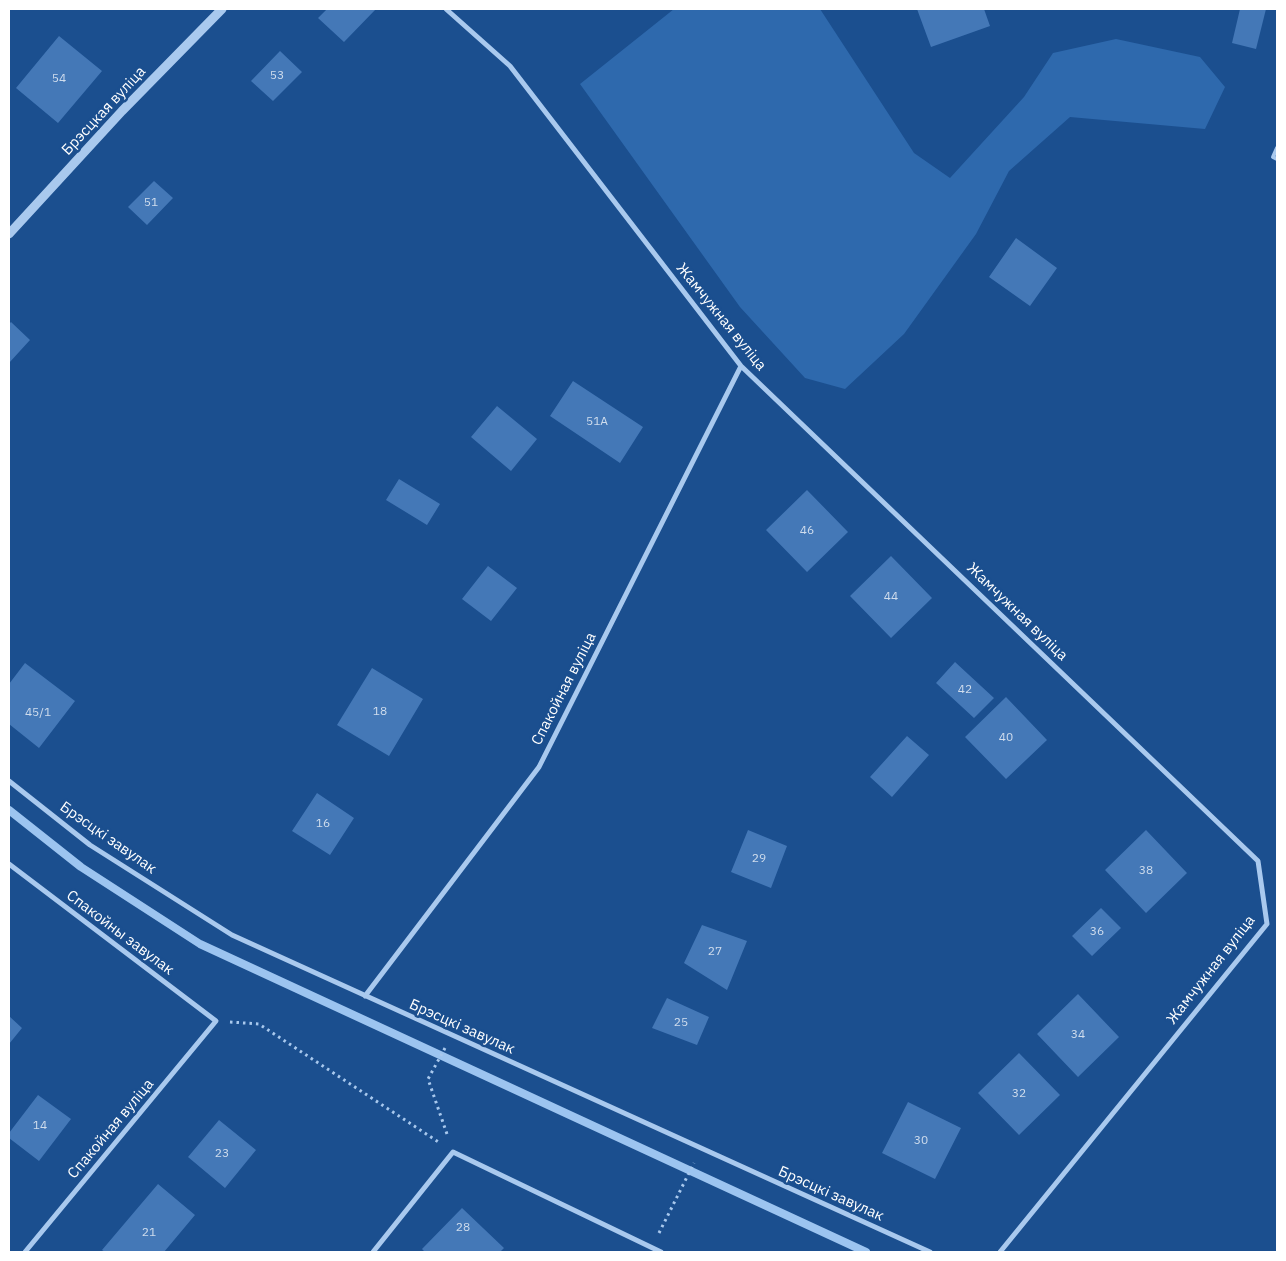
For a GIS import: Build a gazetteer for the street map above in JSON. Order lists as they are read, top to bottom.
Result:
{
  "streets": {
    "street": [
      "Брэсцкая вуліца",
      "Жамчужная вуліца",
      "Спакойная вуліца",
      "Брэсцкі завулак",
      "Спакойны завулак"
    ]
  },
  "crossings": [
    ["Жамчужная вуліца", "Спакойная вуліца"],
    ["Спакойная вуліца", "Брэсцкі завулак"],
    ["Спакойная вуліца", "Спакойны завулак"]
  ],
  "house_numbers": [
    "53",
    "54",
    "51",
    "51А",
    "46",
    "44",
    "42",
    "18",
    "45/1",
    "40",
    "16",
    "29",
    "38",
    "36",
    "27",
    "25",
    "34",
    "32",
    "14",
    "30",
    "23",
    "28",
    "21"
  ]
}
